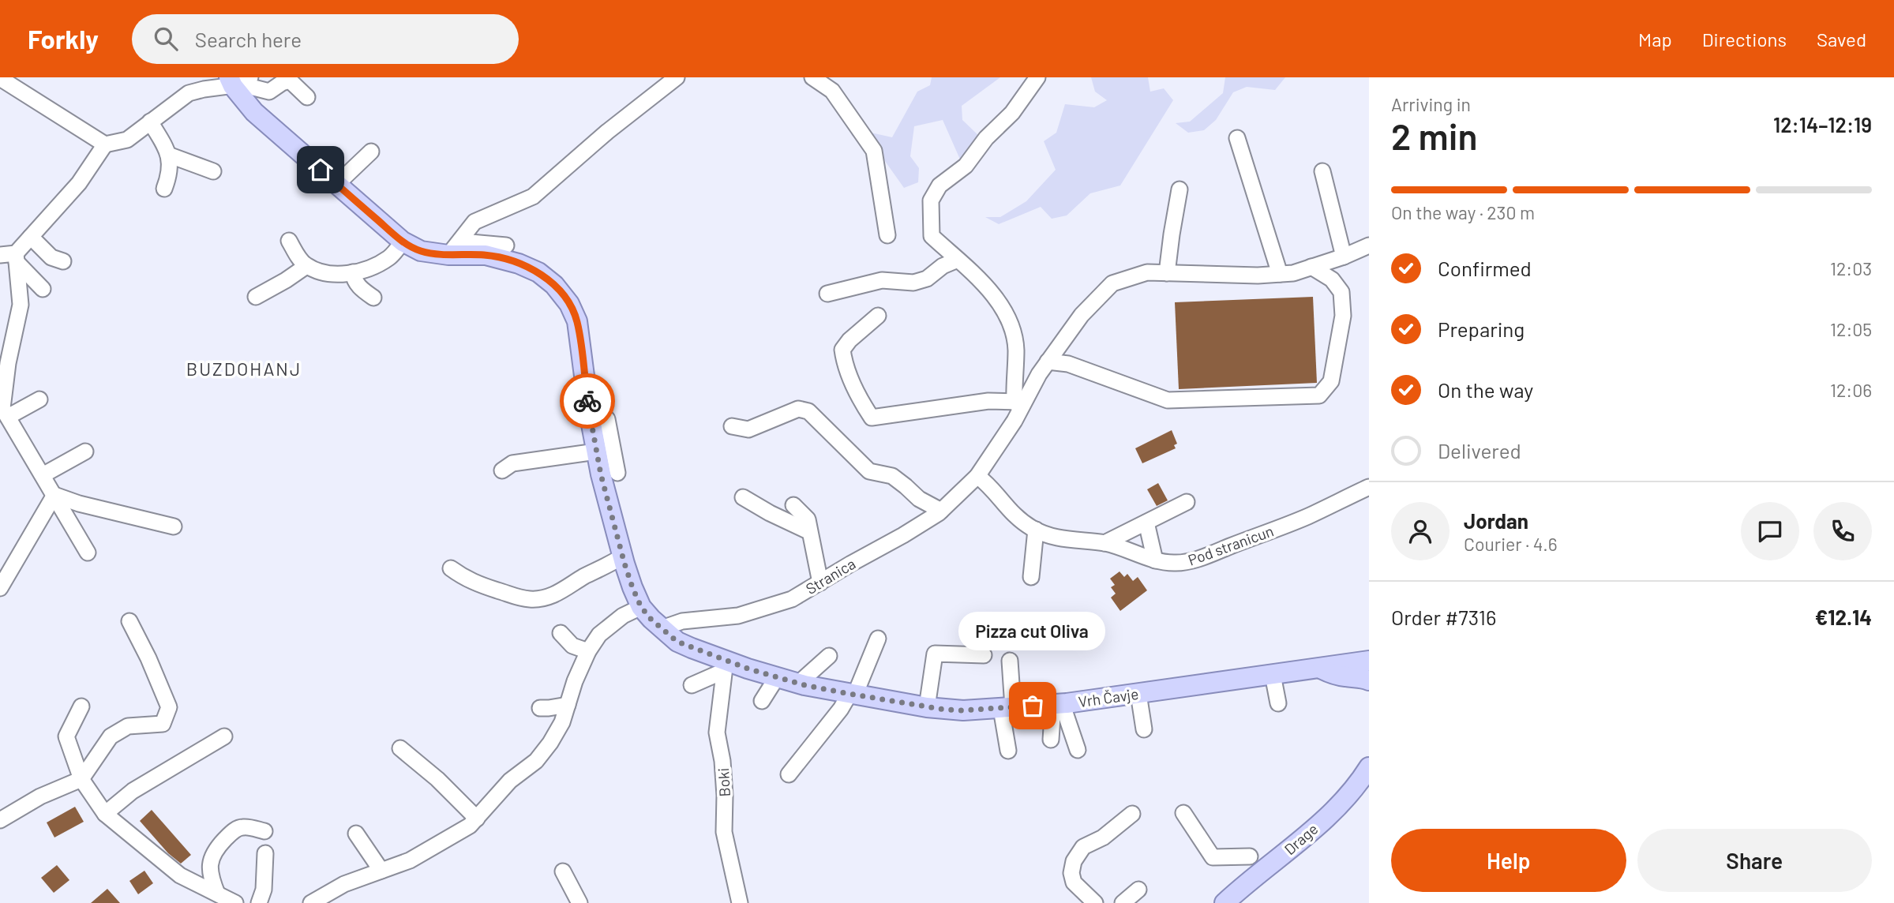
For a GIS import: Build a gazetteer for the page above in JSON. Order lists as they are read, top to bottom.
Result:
{
  "streets": {
    "main road": ["Vrh Čavje", "Drage"],
    "street": ["Pod stranicun", "Stranica", "Boki"]
  },
  "crossings": [
    ["Pod stranicun", "Stranica"],
    ["Stranica", "Vrh Čavje"],
    ["Vrh Čavje", "Boki"]
  ],
  "districts": ["BUZDOHANJ"],
  "places": ["Pizza cut Oliva"],
  "page": {
    "header": "Forkly",
    "search": "Search here",
    "nav": ["Map", "Directions", "Saved"],
    "heading": ["2 min", "Arriving in", "12:14–12:19"],
    "panel": [
      "Jordan",
      "Courier · 4.6",
      "Order #7316",
      "€12.14"
    ],
    "bar": "On the way · 230 m",
    "list": [
      ["Confirmed", "12:03"],
      ["Preparing", "12:05"],
      ["On the way", "12:06"],
      "Delivered"
    ],
    "bubble": "Pizza cut Oliva",
    "buttons": ["Help", "Share"]
  }
}
